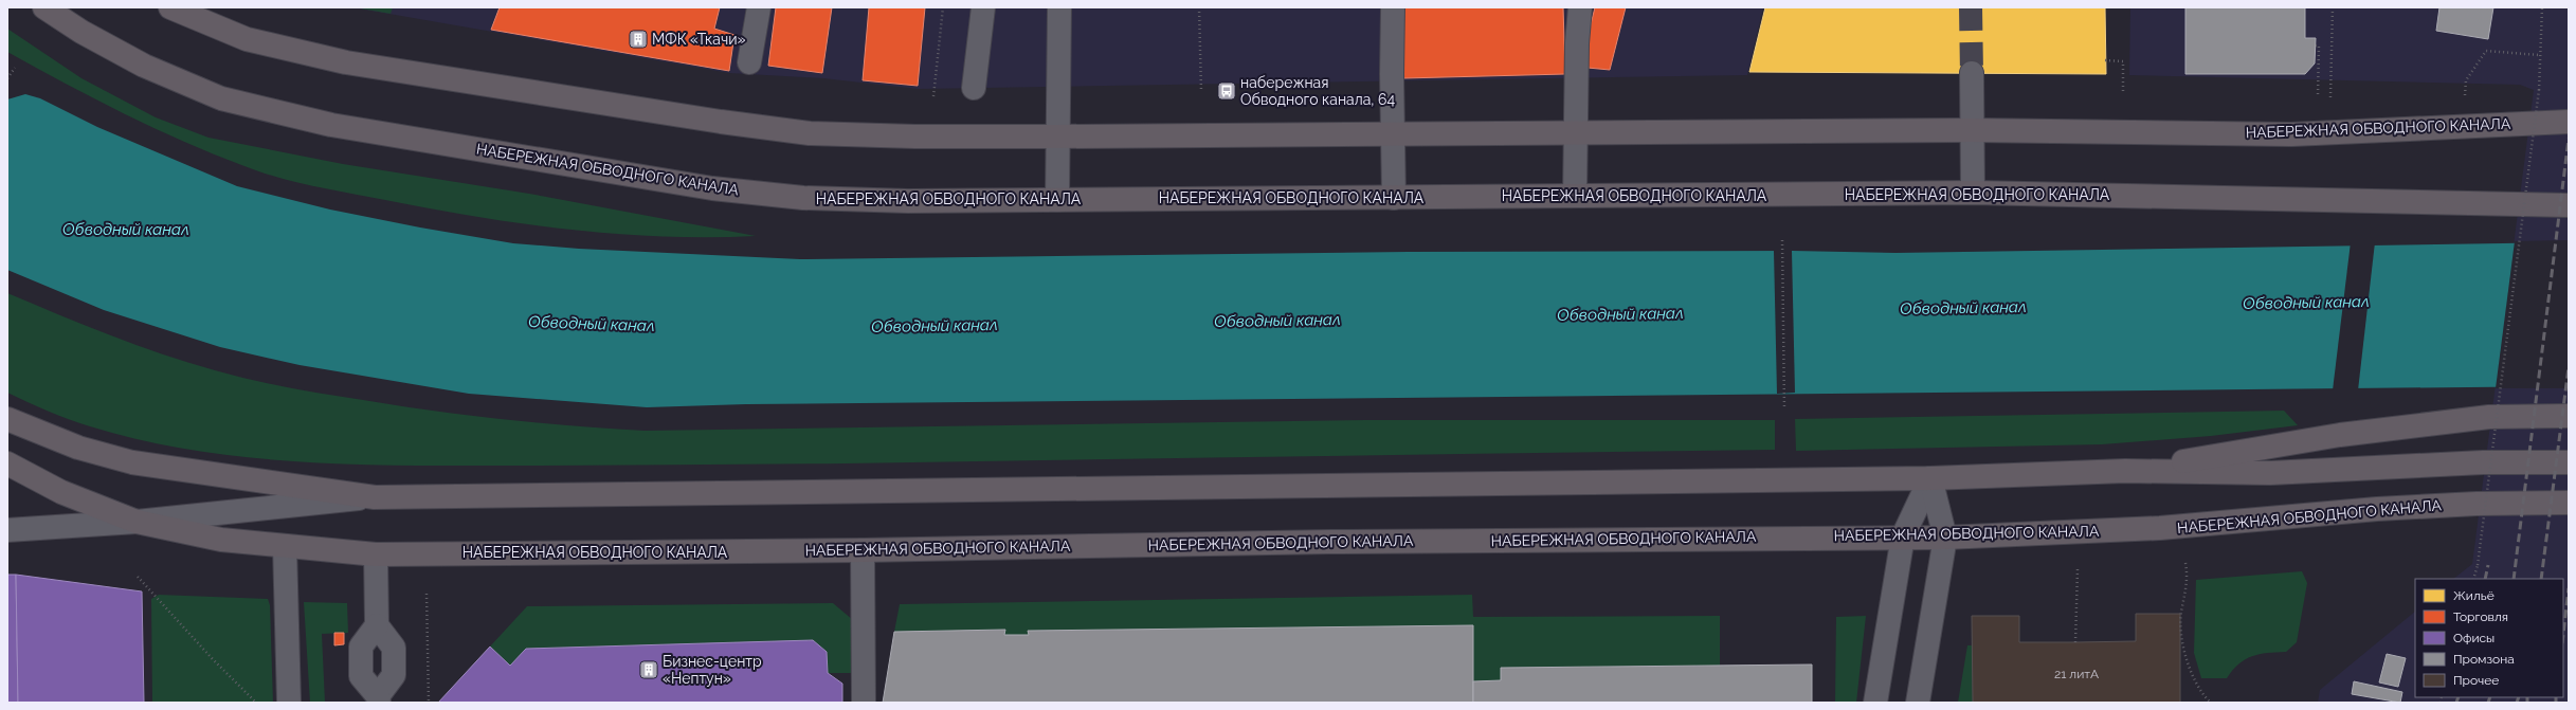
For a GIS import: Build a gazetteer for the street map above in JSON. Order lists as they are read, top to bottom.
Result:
{
  "streets": {
    "main road": ["НАБЕРЕЖНАЯ ОБВОДНОГО КАНАЛА"]
  },
  "water": ["Обводный канал"],
  "places": {
    "building": ["МФК «Ткачи»", "Бизнес-центр «Нептун»"],
    "bus stop": ["набережная Обводного канала, 64"]
  },
  "house_numbers": ["21 литА"],
  "legend": [
    "Жильё",
    "Торговля",
    "Офисы",
    "Промзона",
    "Прочее"
  ]
}
